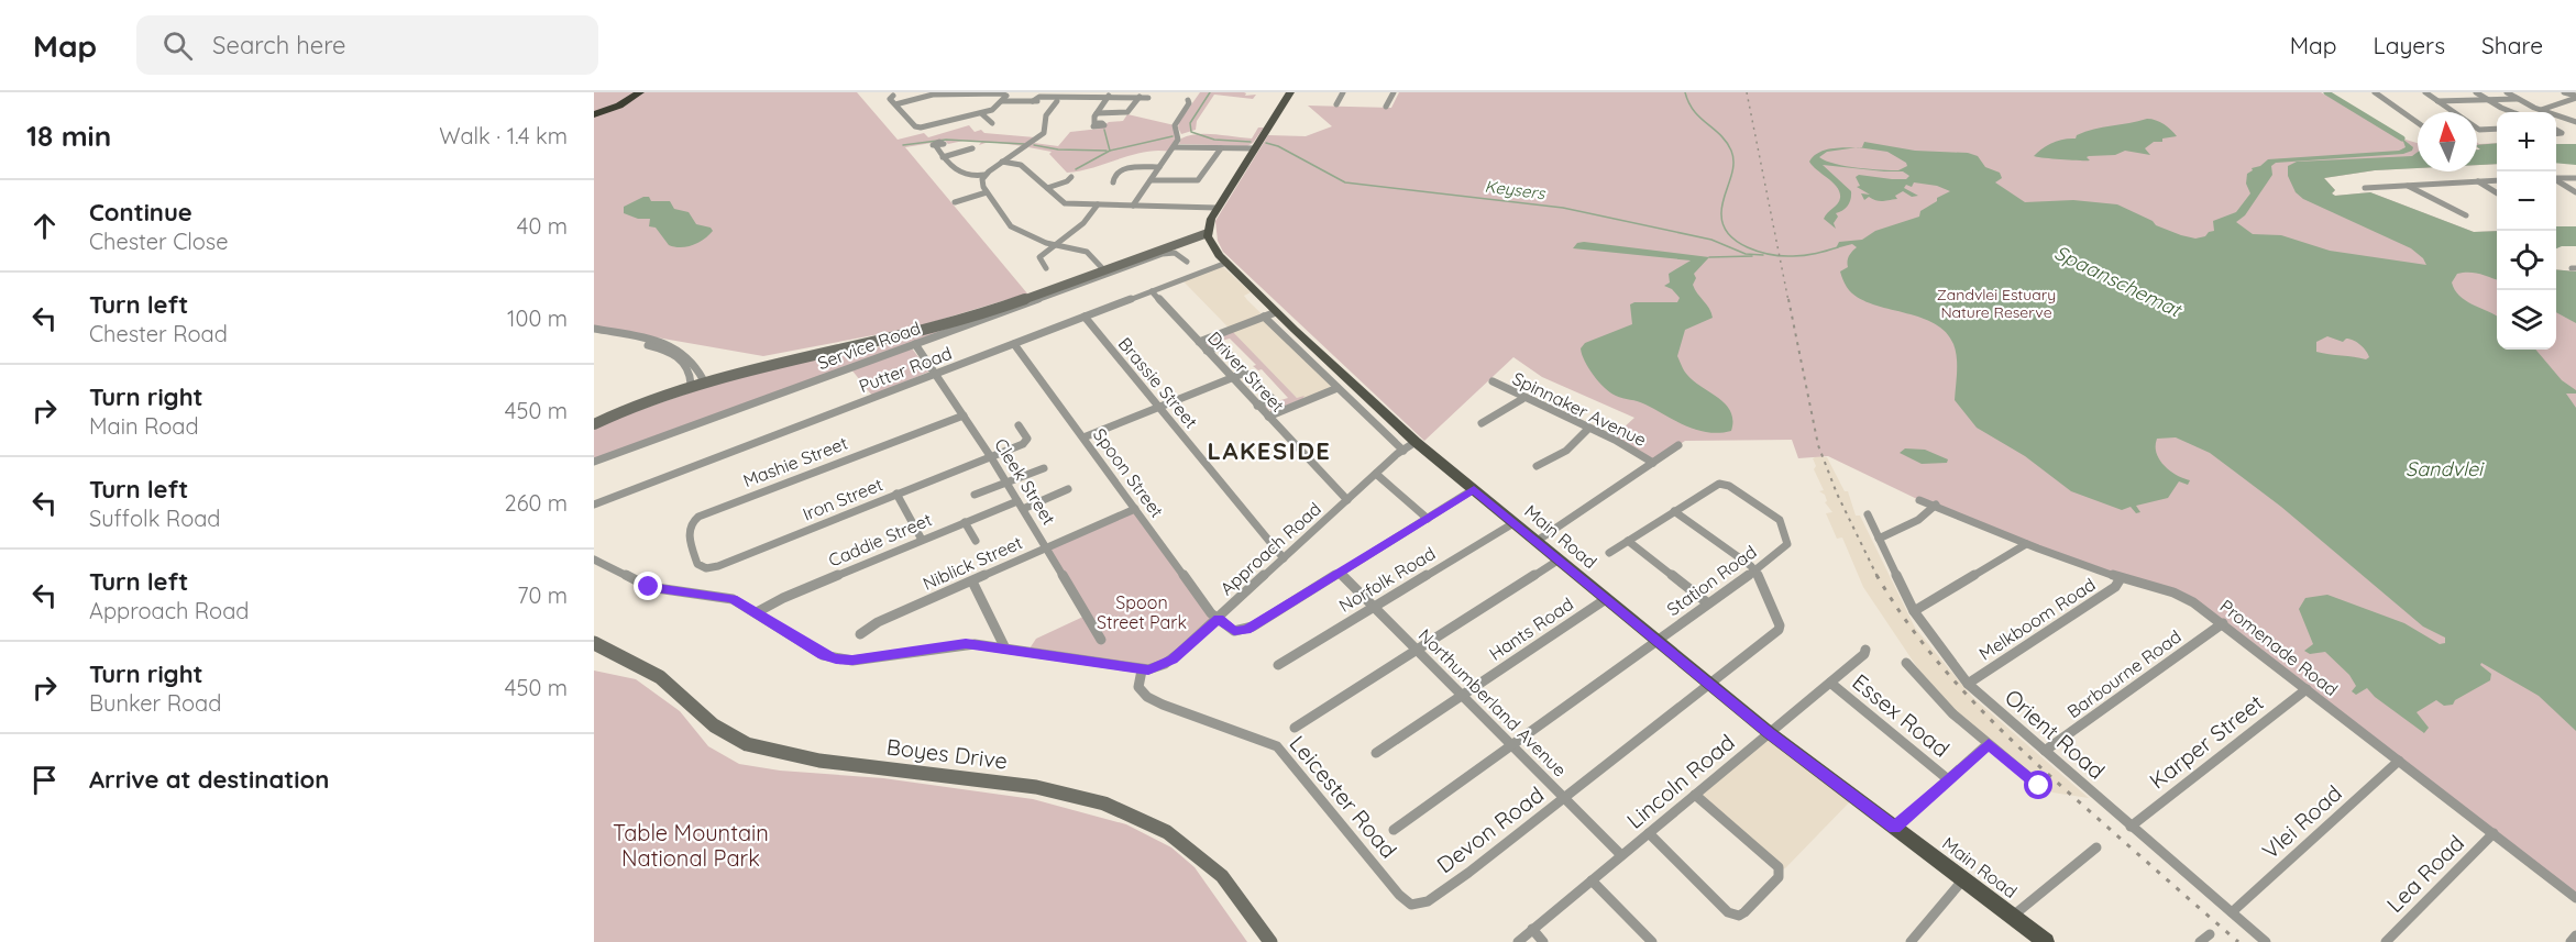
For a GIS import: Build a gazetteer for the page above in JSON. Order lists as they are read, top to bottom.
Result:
{
  "streets": {
    "main road": ["Main Road", "Boyes Drive"],
    "street": [
      "Service Road",
      "Putter Road",
      "Driver Street",
      "Brassie Street",
      "Spinnaker Avenue",
      "Mashie Street",
      "Spoon Street",
      "Cleek Street",
      "Iron Street",
      "Caddie Street",
      "Approach Road",
      "Niblick Street",
      "Norfolk Road",
      "Station Road",
      "Melkboom Road",
      "Hants Road",
      "Promenade Road",
      "Barbourne Road",
      "Northumberland Avenue",
      "Essex Road",
      "Orient Road",
      "Karper Street",
      "Lincoln Road",
      "Leicester Road",
      "Vlei Road",
      "Devon Road",
      "Lea Road"
    ]
  },
  "crossings": [
    ["Service Road", "Cleek Street"],
    ["Putter Road", "Driver Street"],
    ["Putter Road", "Brassie Street"],
    ["Putter Road", "Spoon Street"],
    ["Putter Road", "Cleek Street"],
    ["Putter Road", "Main Road"],
    ["Driver Street", "Approach Road"],
    ["Brassie Street", "Approach Road"],
    ["Mashie Street", "Cleek Street"],
    ["Mashie Street", "Iron Street"],
    ["Spoon Street", "Approach Road"],
    ["Spoon Street", "Niblick Street"],
    ["Cleek Street", "Iron Street"],
    ["Cleek Street", "Caddie Street"],
    ["Cleek Street", "Niblick Street"],
    ["Main Road", "Approach Road"],
    ["Main Road", "Norfolk Road"],
    ["Main Road", "Station Road"],
    ["Main Road", "Hants Road"],
    ["Main Road", "Lincoln Road"],
    ["Main Road", "Devon Road"],
    ["Approach Road", "Leicester Road"],
    ["Norfolk Road", "Northumberland Avenue"],
    ["Station Road", "Northumberland Avenue"],
    ["Station Road", "Devon Road"],
    ["Melkboom Road", "Promenade Road"],
    ["Melkboom Road", "Orient Road"],
    ["Hants Road", "Northumberland Avenue"],
    ["Promenade Road", "Barbourne Road"],
    ["Promenade Road", "Karper Street"],
    ["Promenade Road", "Vlei Road"],
    ["Promenade Road", "Lea Road"],
    ["Barbourne Road", "Orient Road"],
    ["Northumberland Avenue", "Lincoln Road"],
    ["Northumberland Avenue", "Devon Road"],
    ["Essex Road", "Lincoln Road"],
    ["Orient Road", "Karper Street"],
    ["Orient Road", "Vlei Road"],
    ["Leicester Road", "Devon Road"]
  ],
  "districts": ["LAKESIDE"],
  "water": ["Keysers", "Spaanschemat", "Sandvlei"],
  "parks": ["Zandvlei Estuary Nature Reserve", "Spoon Street Park", "Table Mountain National Park"],
  "north": "top",
  "page": {
    "header": "Map",
    "search": "Search here",
    "nav": ["Map", "Layers", "Share"],
    "heading": ["18 min", "Walk · 1.4 km"],
    "map_buttons": ["+", "−"],
    "list": [
      ["Continue", "Chester Close", "40 m"],
      ["Turn left", "Chester Road", "100 m"],
      ["Turn right", "Main Road", "450 m"],
      ["Turn left", "Suffolk Road", "260 m"],
      ["Turn left", "Approach Road", "70 m"],
      ["Turn right", "Bunker Road", "450 m"],
      "Arrive at destination"
    ]
  }
}
